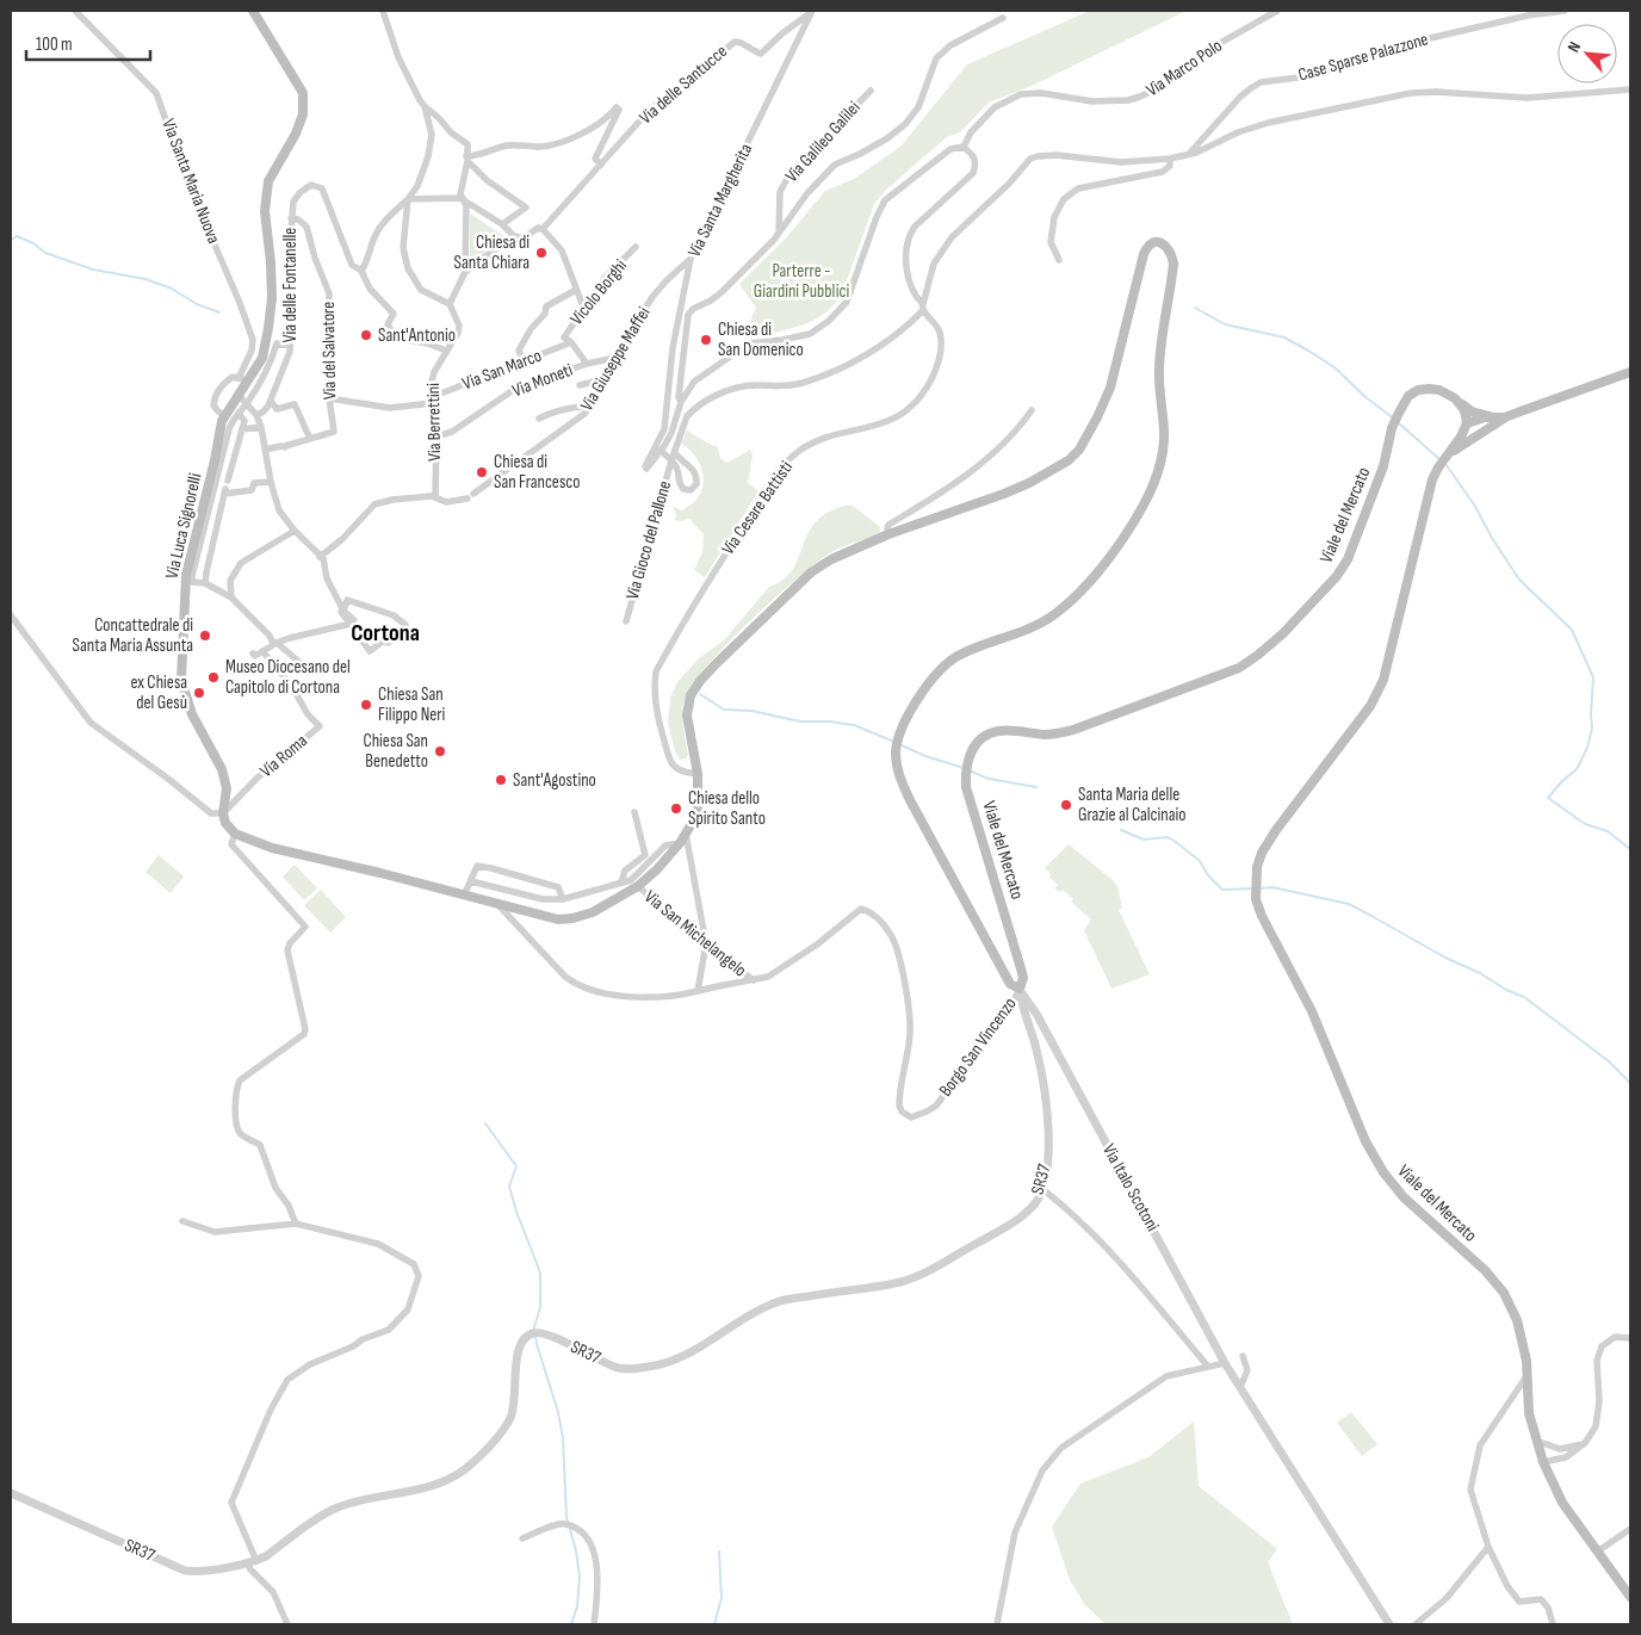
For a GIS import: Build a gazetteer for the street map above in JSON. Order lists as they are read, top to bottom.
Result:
{
  "streets": {
    "main road": ["Viale del Mercato", "Via Luca Signorelli"],
    "street": [
      "Case Sparse Palazzone",
      "Via Marco Polo",
      "Via delle Santucce",
      "Via Galileo Galilei",
      "Via Santa Maria Nuova",
      "Via Santa Margherita",
      "Via delle Fontanelle",
      "Vicolo Borghi",
      "Via del Salvatore",
      "Via Giuseppe Maffei",
      "Via San Marco",
      "Via Moneti",
      "Via Berrettini",
      "Via Cesare Battisti",
      "Via Gioco del Pallone",
      "Via Roma",
      "Via San Michelangelo",
      "Borgo San Vincenzo",
      "SR37",
      "Via Italo Scotoni"
    ]
  },
  "crossings": [
    ["Via Marco Polo", "Via Cesare Battisti"],
    ["Via delle Santucce", "Via Santa Margherita"],
    ["Via Santa Maria Nuova", "Via Luca Signorelli"],
    ["Via Santa Margherita", "Via Giuseppe Maffei"],
    ["Via delle Fontanelle", "Via del Salvatore"],
    ["Vicolo Borghi", "Via San Marco"],
    ["Vicolo Borghi", "Via Moneti"],
    ["Via del Salvatore", "Via San Marco"],
    ["Via Giuseppe Maffei", "Via Moneti"],
    ["Via Giuseppe Maffei", "Via Berrettini"],
    ["Via San Marco", "Via Berrettini"],
    ["Via Moneti", "Via Berrettini"],
    ["Via Cesare Battisti", "Via Gioco del Pallone"],
    ["Viale del Mercato", "Borgo San Vincenzo"],
    ["Viale del Mercato", "SR37"],
    ["Viale del Mercato", "Via Italo Scotoni"],
    ["Via Luca Signorelli", "Via Roma"],
    ["Via San Michelangelo", "Borgo San Vincenzo"],
    ["Borgo San Vincenzo", "SR37"],
    ["Borgo San Vincenzo", "Via Italo Scotoni"],
    ["SR37", "Via Italo Scotoni"]
  ],
  "districts": ["Cortona"],
  "parks": ["Parterre - Giardini Pubblici"],
  "places": [
    "Chiesa di Santa Chiara",
    "Sant'Antonio",
    "Chiesa di San Domenico",
    "Chiesa di San Francesco",
    "Concattedrale di Santa Maria Assunta",
    "Museo Diocesano del Capitolo di Cortona",
    "ex Chiesa del Gesù",
    "Chiesa San Filippo Neri",
    "Chiesa San Benedetto",
    "Sant'Agostino",
    "Santa Maria delle Grazie al Calcinaio",
    "Chiesa dello Spirito Santo"
  ],
  "scale_bar": "100 m",
  "north": "top left"
}
